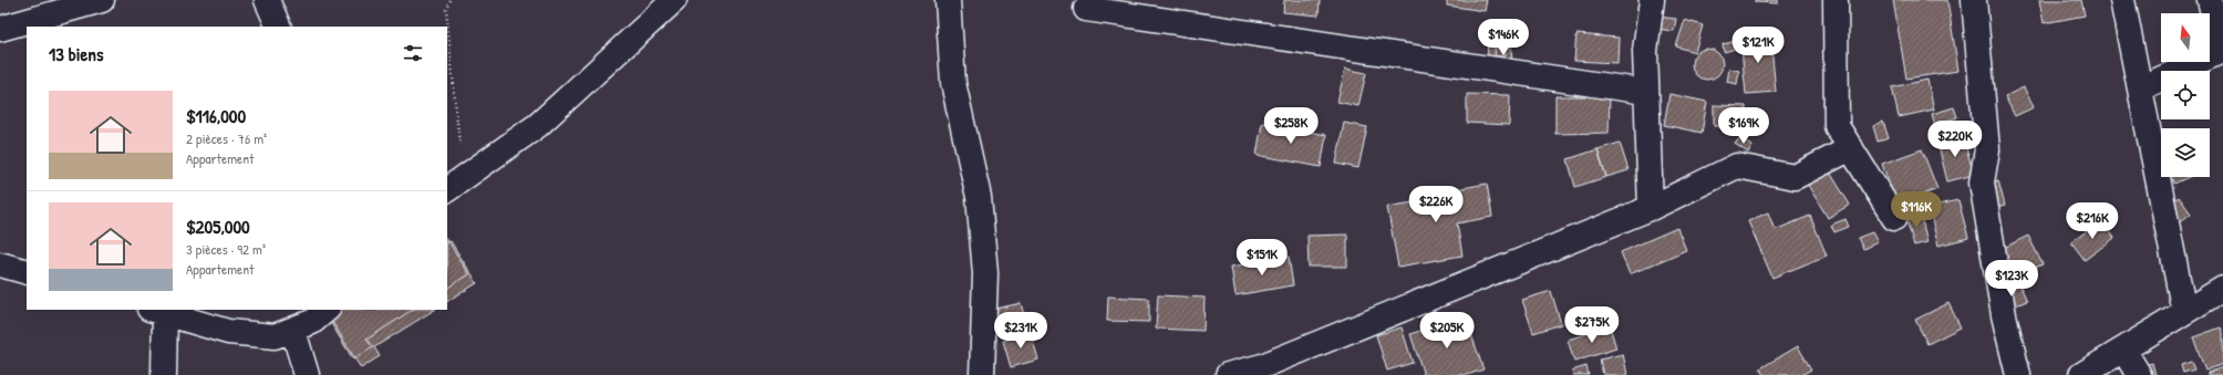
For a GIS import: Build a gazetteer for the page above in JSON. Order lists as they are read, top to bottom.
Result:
{
  "north": "top",
  "page": {
    "price": [
      "$146K",
      "$121K",
      "$258K",
      "$169K",
      "$220K",
      "$226K",
      "$116K",
      "$216K",
      "$151K",
      "$123K",
      "$275K",
      "$231K",
      "$205K"
    ],
    "heading": "13 biens",
    "list": [
      {
        "name": "$116,000",
        "note": "2 pièces · 76 m² · Appartement"
      },
      {
        "name": "$205,000",
        "note": "3 pièces · 92 m² · Appartement"
      }
    ]
  }
}
